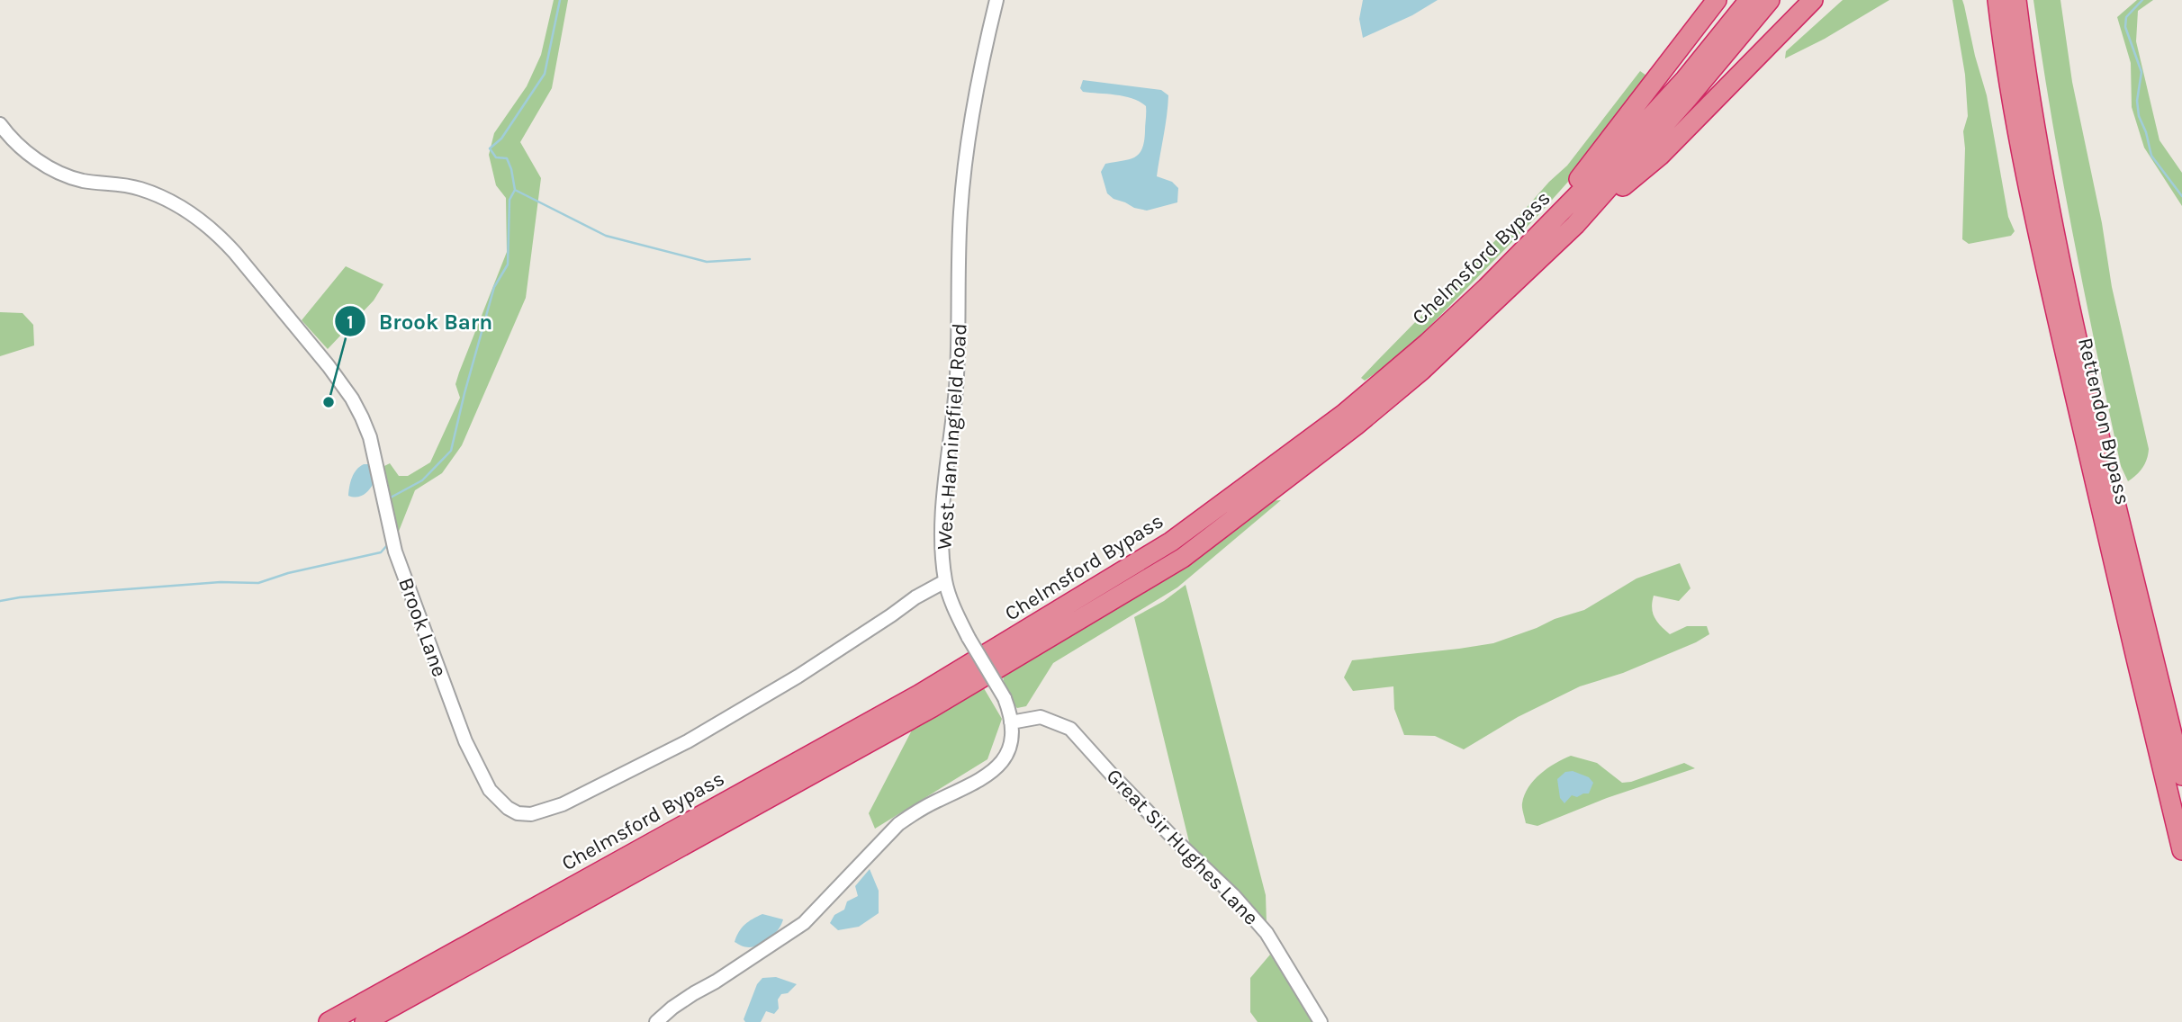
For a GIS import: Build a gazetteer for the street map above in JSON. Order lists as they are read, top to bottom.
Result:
{
  "streets": {
    "highway": ["Chelmsford Bypass", "Rettendon Bypass"],
    "street": ["West Hanningfield Road", "Brook Lane", "Great Sir Hughes Lane"]
  },
  "crossings": [
    ["West Hanningfield Road", "Brook Lane"],
    ["West Hanningfield Road", "Great Sir Hughes Lane"]
  ],
  "places": ["Brook Barn"]
}
